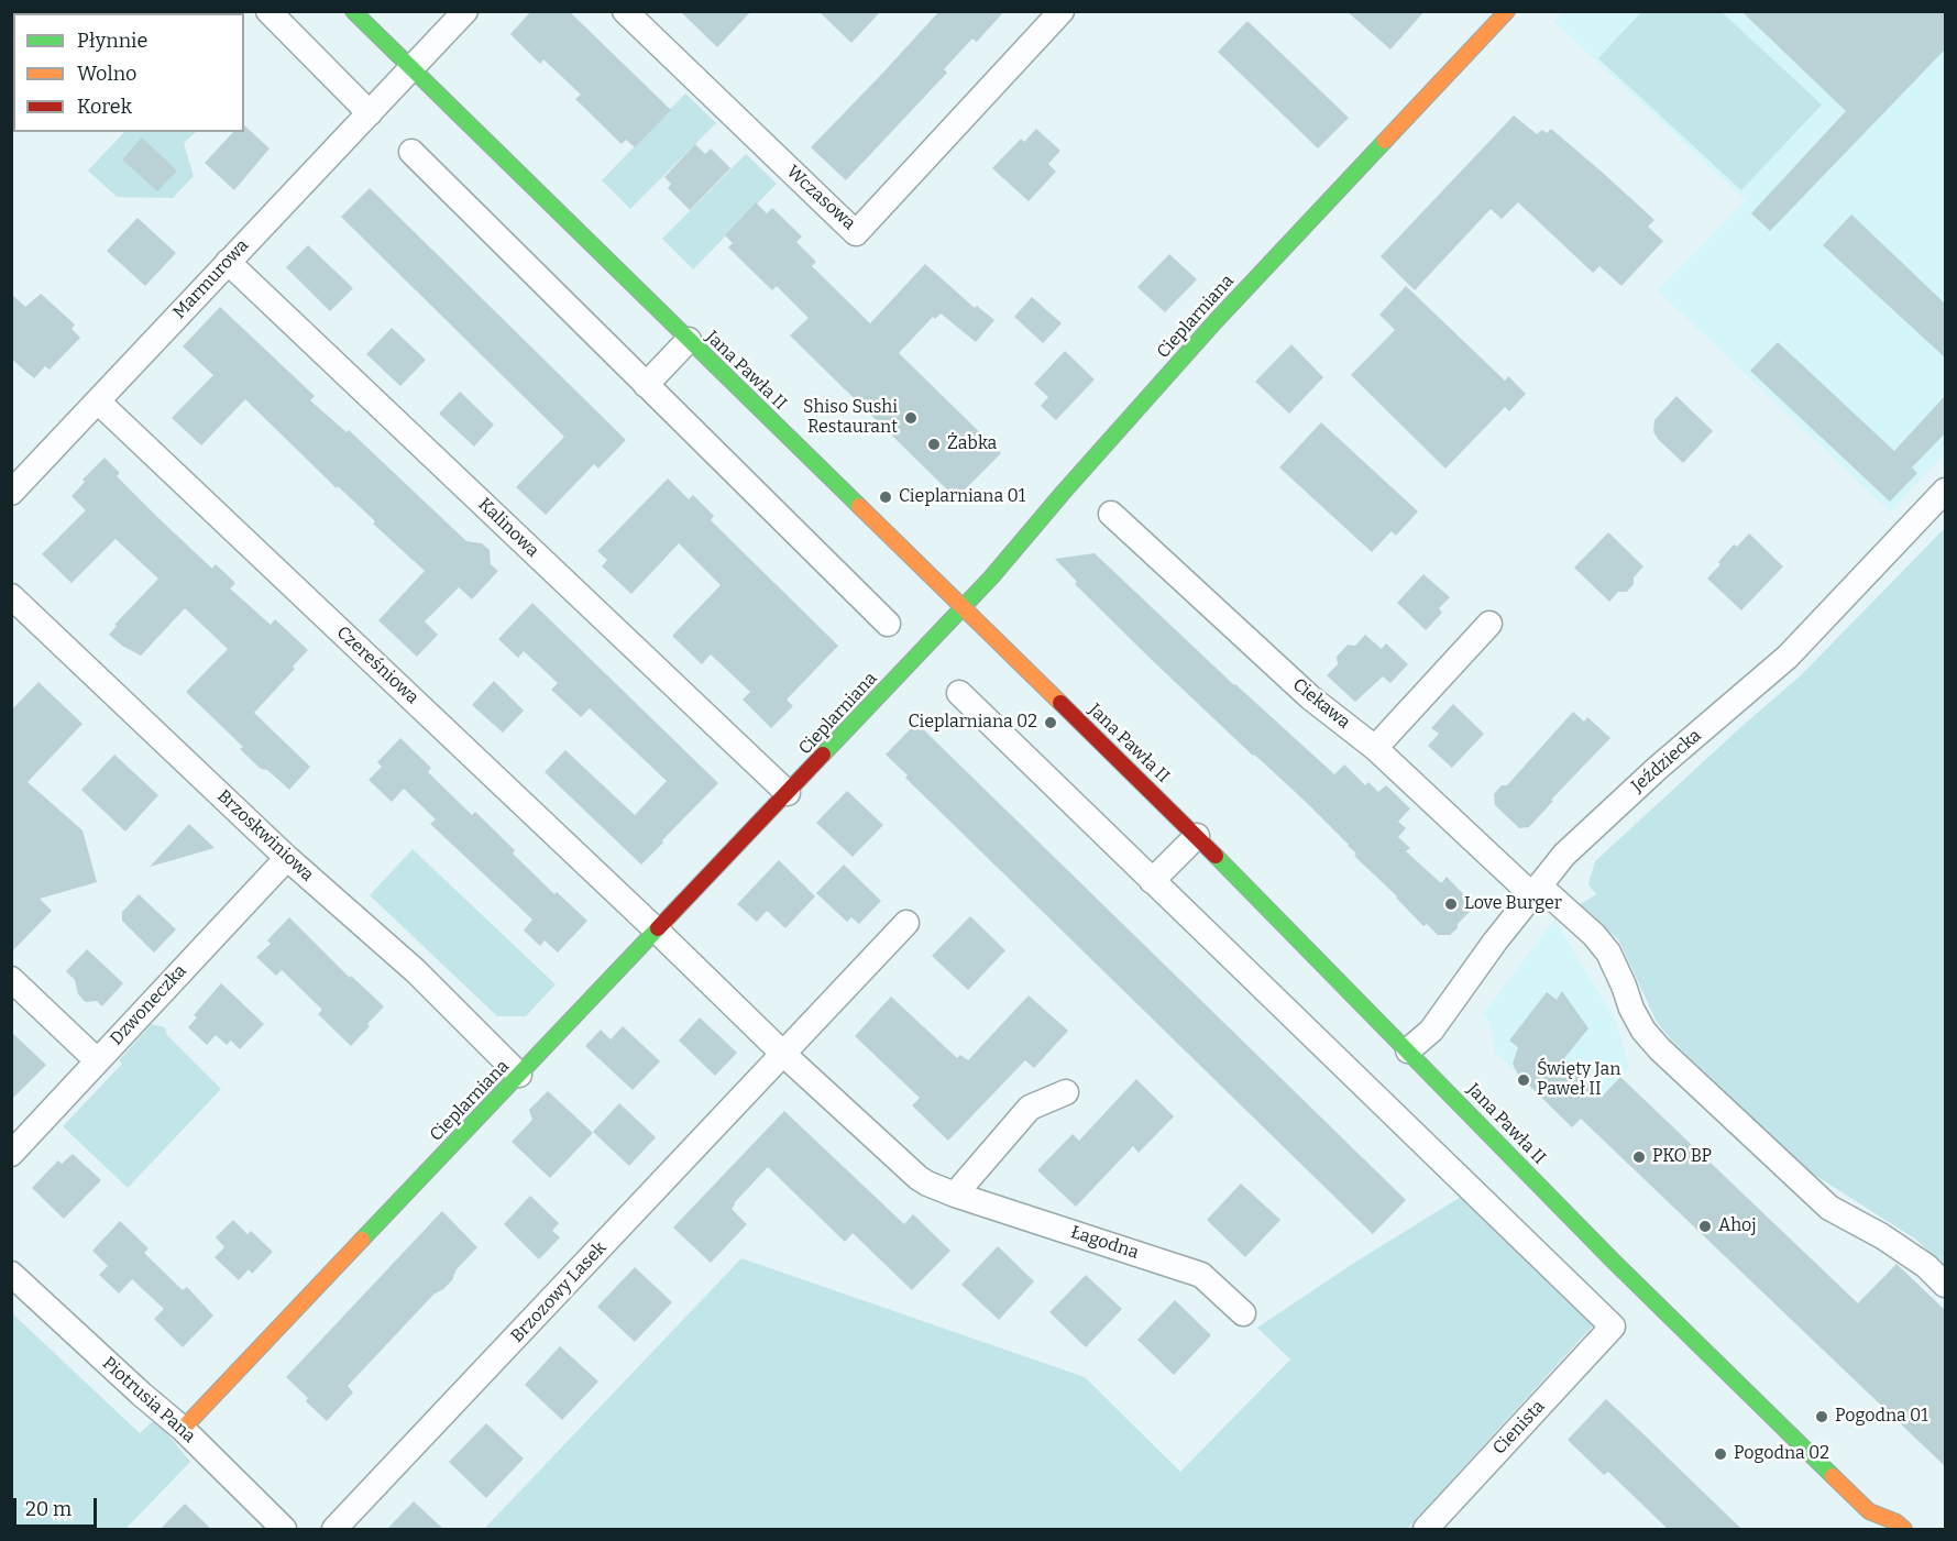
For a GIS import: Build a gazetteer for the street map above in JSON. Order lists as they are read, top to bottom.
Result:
{
  "streets": {
    "street": [
      "Wczasowa",
      "Marmurowa",
      "Cieplarniana",
      "Jana Pawła II",
      "Kalinowa",
      "Czereśniowa",
      "Ciekawa",
      "Jeździecka",
      "Brzoskwiniowa",
      "Dzwoneczka",
      "Łagodna",
      "Brzozowy Lasek",
      "Piotrusia Pana",
      "Cienista"
    ]
  },
  "crossings": [
    ["Marmurowa", "Jana Pawła II"],
    ["Marmurowa", "Kalinowa"],
    ["Marmurowa", "Czereśniowa"],
    ["Cieplarniana", "Jana Pawła II"],
    ["Cieplarniana", "Kalinowa"],
    ["Cieplarniana", "Czereśniowa"],
    ["Cieplarniana", "Brzoskwiniowa"],
    ["Cieplarniana", "Łagodna"],
    ["Cieplarniana", "Piotrusia Pana"],
    ["Jana Pawła II", "Jeździecka"],
    ["Czereśniowa", "Łagodna"],
    ["Ciekawa", "Jeździecka"],
    ["Brzoskwiniowa", "Dzwoneczka"],
    ["Łagodna", "Brzozowy Lasek"]
  ],
  "places": [
    "Shiso Sushi Restaurant",
    "Żabka",
    "Cieplarniana 01",
    "Cieplarniana 02",
    "Love Burger",
    "Święty Jan Paweł II",
    "PKO BP",
    "Ahoj",
    "Pogodna 01",
    "Pogodna 02"
  ],
  "legend": ["Płynnie", "Wolno", "Korek"],
  "scale_bar": "20 m"
}
